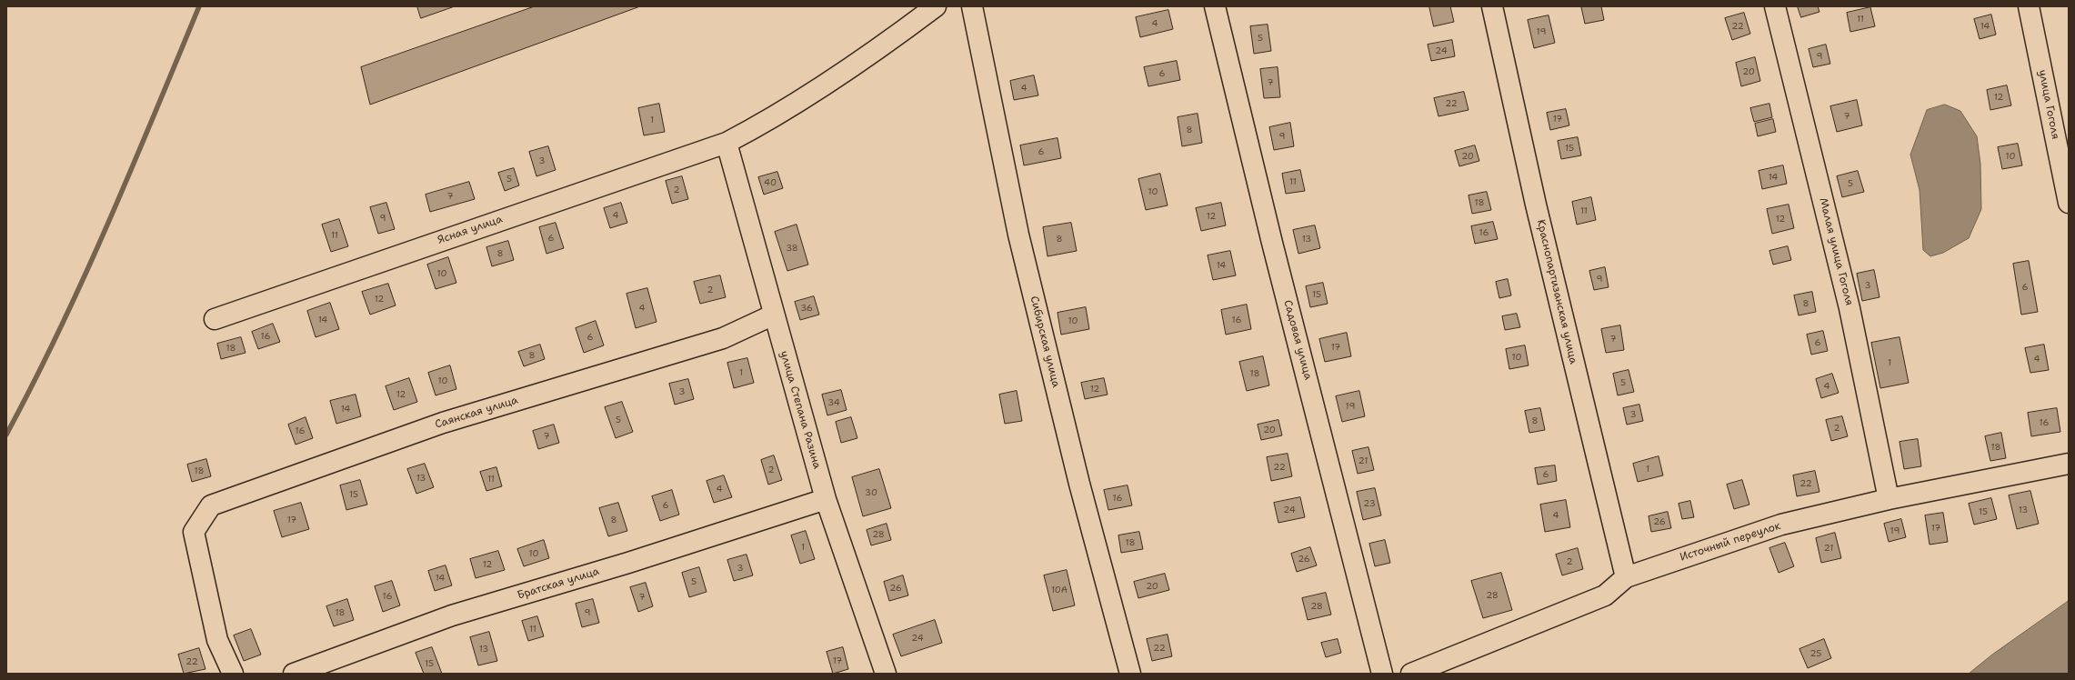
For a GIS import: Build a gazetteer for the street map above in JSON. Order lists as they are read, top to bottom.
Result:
{
  "streets": {
    "street": [
      "улица Гоголя",
      "Ясная улица",
      "Малая улица Гоголя",
      "Краснопартизанская улица",
      "Садовая улица",
      "Сибирская улица",
      "улица Степана Разина",
      "Саянская улица",
      "Источный переулок",
      "Братская улица"
    ]
  },
  "crossings": [
    ["Ясная улица", "улица Степана Разина"],
    ["Малая улица Гоголя", "Источный переулок"],
    ["Краснопартизанская улица", "Источный переулок"],
    ["улица Степана Разина", "Саянская улица"],
    ["улица Степана Разина", "Братская улица"]
  ],
  "house_numbers": [
    "11",
    "4",
    "22",
    "14",
    "19",
    "5",
    "24",
    "9",
    "20",
    "6",
    "7",
    "4",
    "12",
    "22",
    "7",
    "17",
    "1",
    "8",
    "9",
    "15",
    "6",
    "20",
    "10",
    "3",
    "14",
    "5",
    "11",
    "40",
    "5",
    "2",
    "10",
    "7",
    "18",
    "11",
    "4",
    "12",
    "9",
    "12",
    "16",
    "11",
    "6",
    "8",
    "13",
    "38",
    "8",
    "14",
    "10",
    "9",
    "3",
    "6",
    "2",
    "15",
    "12",
    "8",
    "4",
    "36",
    "14",
    "16",
    "10",
    "16",
    "6",
    "7",
    "6",
    "17",
    "18",
    "8",
    "10",
    "4",
    "1",
    "1",
    "18",
    "10",
    "5",
    "4",
    "12",
    "3",
    "12",
    "34",
    "19",
    "14",
    "3",
    "5",
    "8",
    "16",
    "2",
    "20",
    "16",
    "7",
    "18",
    "21",
    "22",
    "1",
    "2",
    "18",
    "6",
    "13",
    "11",
    "22",
    "4",
    "30",
    "15",
    "16",
    "23",
    "6",
    "24",
    "13",
    "15",
    "4",
    "17",
    "8",
    "26",
    "17",
    "19",
    "28",
    "18",
    "1",
    "21",
    "10",
    "26",
    "2",
    "12",
    "3",
    "14",
    "5",
    "20",
    "26",
    "10А",
    "28",
    "16",
    "7",
    "28",
    "18",
    "9",
    "11",
    "24",
    "22",
    "13",
    "25",
    "17",
    "22",
    "15"
  ]
}
